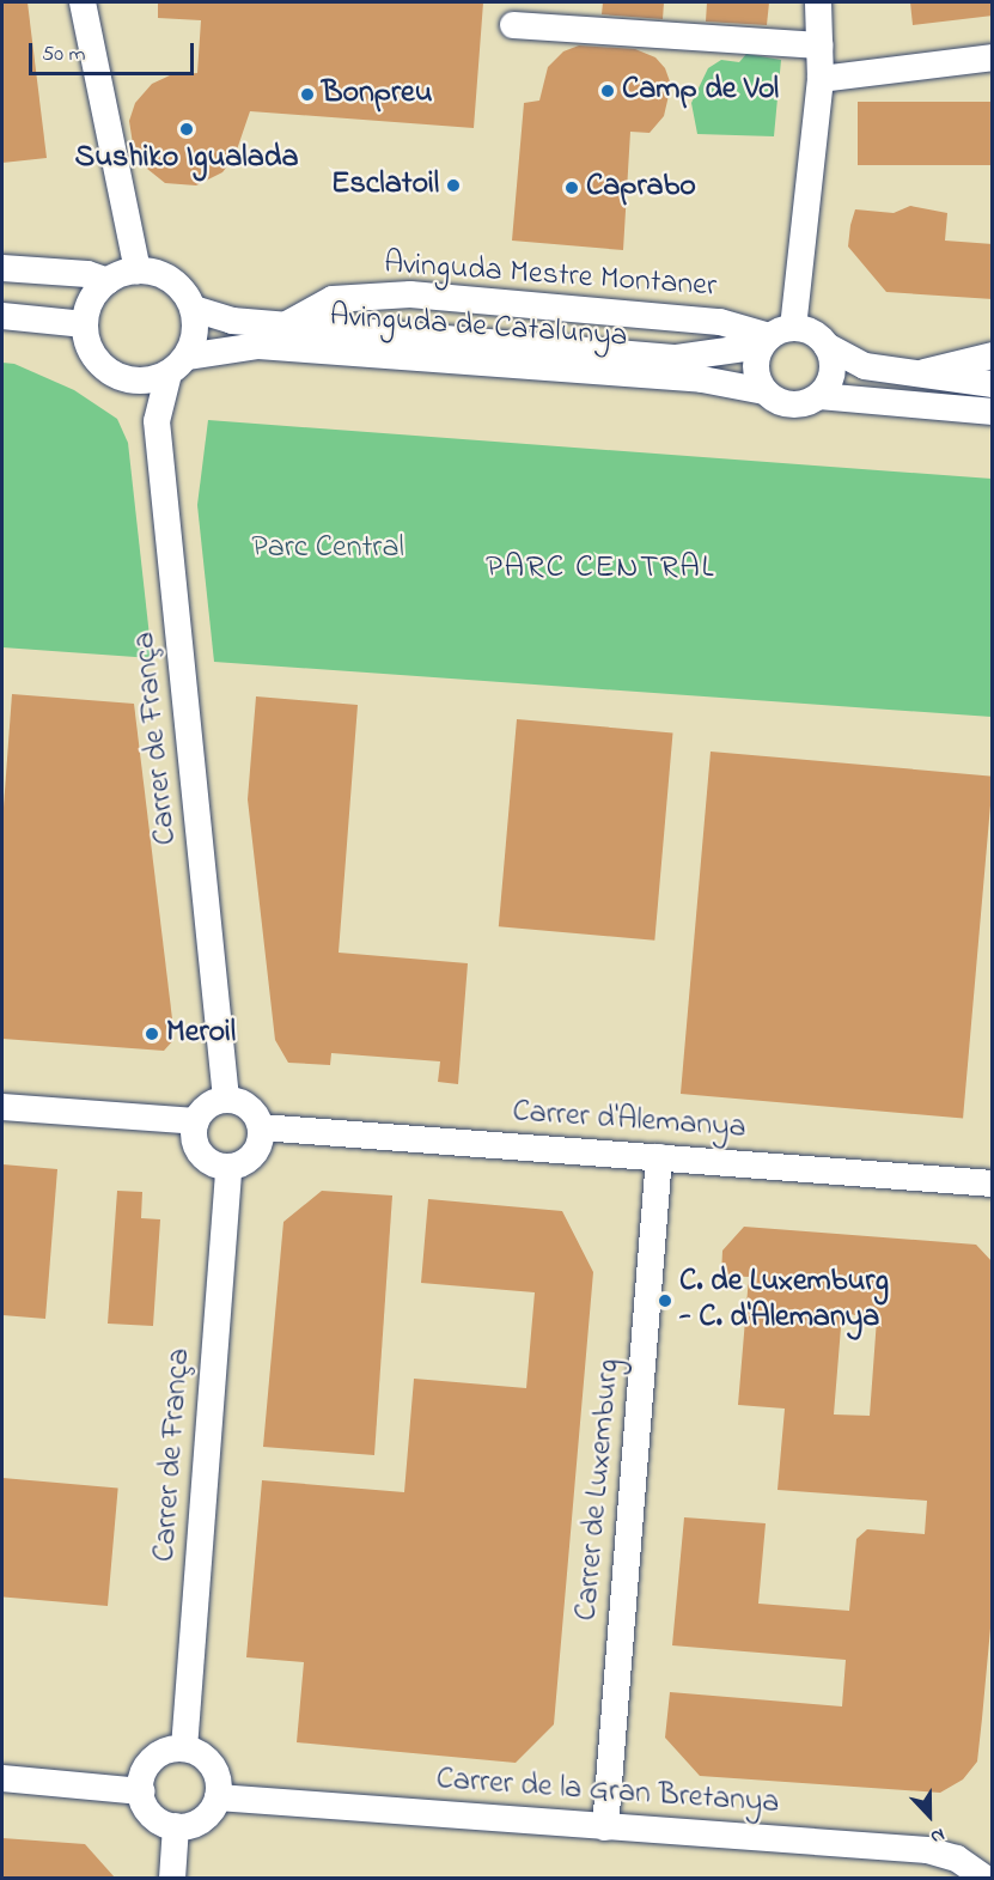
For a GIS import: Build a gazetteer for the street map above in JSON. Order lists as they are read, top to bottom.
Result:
{
  "streets": {
    "street": [
      "Avinguda Mestre Montaner",
      "Avinguda de Catalunya",
      "Carrer de França",
      "Carrer d'Alemanya",
      "Carrer de Luxemburg",
      "Carrer de la Gran Bretanya"
    ]
  },
  "crossings": [
    ["Avinguda Mestre Montaner", "Avinguda de Catalunya"],
    ["Avinguda de Catalunya", "Carrer de França"],
    ["Carrer de França", "Carrer d'Alemanya"],
    ["Carrer de França", "Carrer de la Gran Bretanya"],
    ["Carrer d'Alemanya", "Carrer de Luxemburg"],
    ["Carrer de Luxemburg", "Carrer de la Gran Bretanya"]
  ],
  "districts": ["PARC CENTRAL"],
  "parks": ["Parc Central"],
  "places": [
    "Camp de Vol",
    "Bonpreu",
    "Sushiko Igualada",
    "Esclatoil",
    "Caprabo",
    "Meroil",
    "C. de Luxemburg - C. d'Alemanya"
  ],
  "scale_bar": "50 m",
  "north": "bottom"
}
